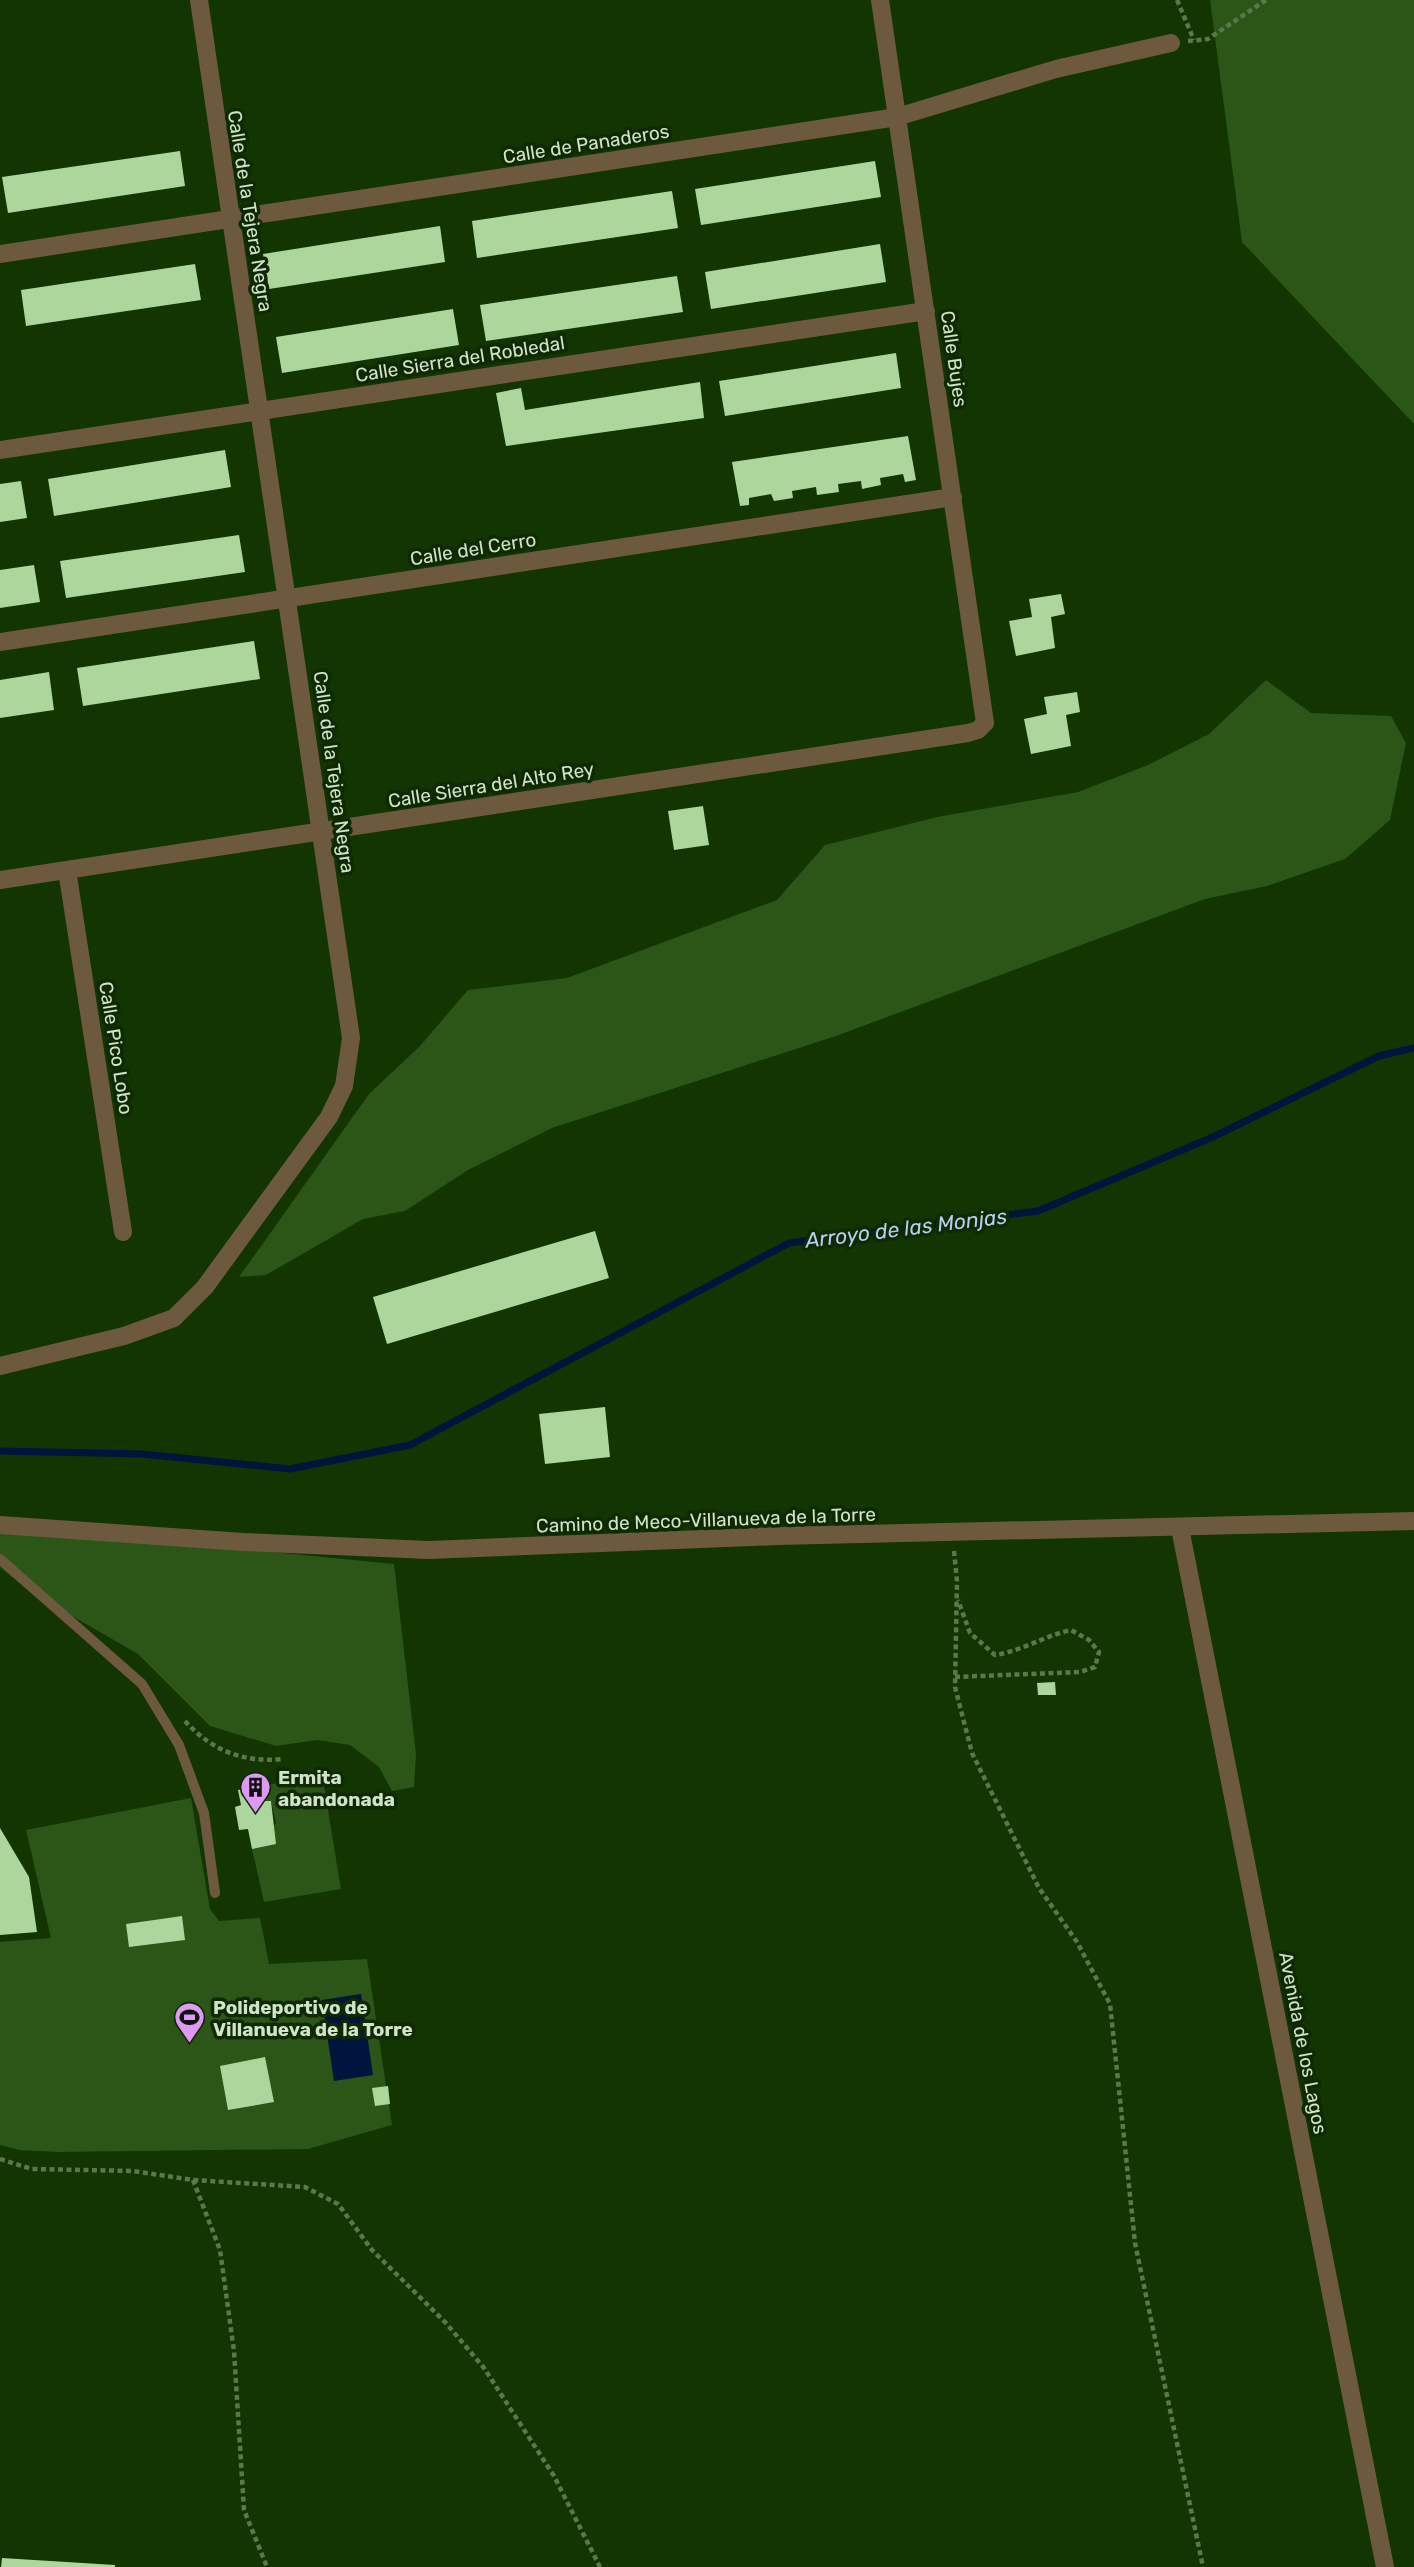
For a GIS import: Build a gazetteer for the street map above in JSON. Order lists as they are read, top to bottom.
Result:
{
  "streets": {
    "street": [
      "Calle de Panaderos",
      "Calle de la Tejera Negra",
      "Calle Sierra del Robledal",
      "Calle Bujes",
      "Calle del Cerro",
      "Calle Sierra del Alto Rey",
      "Calle Pico Lobo",
      "Camino de Meco-Villanueva de la Torre",
      "Avenida de los Lagos"
    ]
  },
  "crossings": [
    ["Calle de Panaderos", "Calle de la Tejera Negra"],
    ["Calle de Panaderos", "Calle Bujes"],
    ["Calle de la Tejera Negra", "Calle Sierra del Robledal"],
    ["Calle de la Tejera Negra", "Calle del Cerro"],
    ["Calle de la Tejera Negra", "Calle Sierra del Alto Rey"],
    ["Calle Sierra del Robledal", "Calle Bujes"],
    ["Calle Bujes", "Calle del Cerro"],
    ["Calle Bujes", "Calle Sierra del Alto Rey"],
    ["Calle Sierra del Alto Rey", "Calle Pico Lobo"],
    ["Camino de Meco-Villanueva de la Torre", "Avenida de los Lagos"]
  ],
  "water": ["Arroyo de las Monjas"],
  "places": {
    "building": ["Ermita abandonada"],
    "sports": ["Polideportivo de Villanueva de la Torre"]
  }
}
